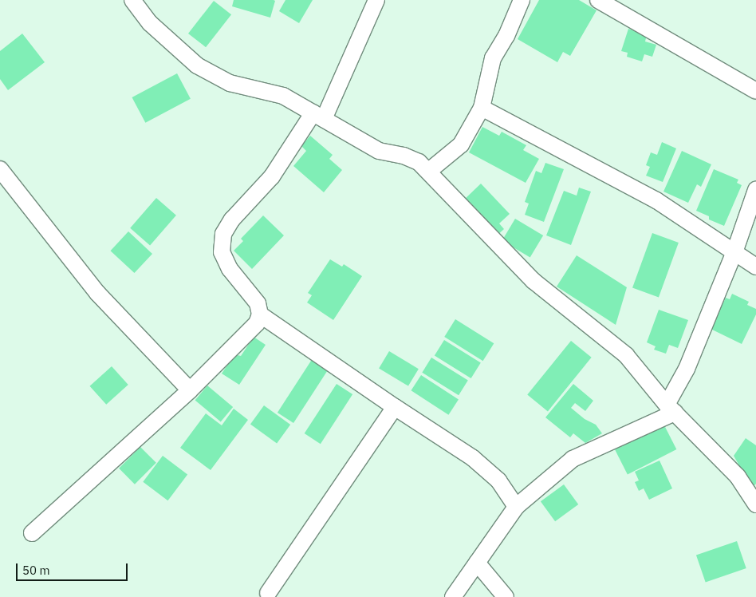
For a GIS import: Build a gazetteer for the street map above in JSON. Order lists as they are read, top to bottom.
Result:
{
  "scale_bar": "50 m"
}
